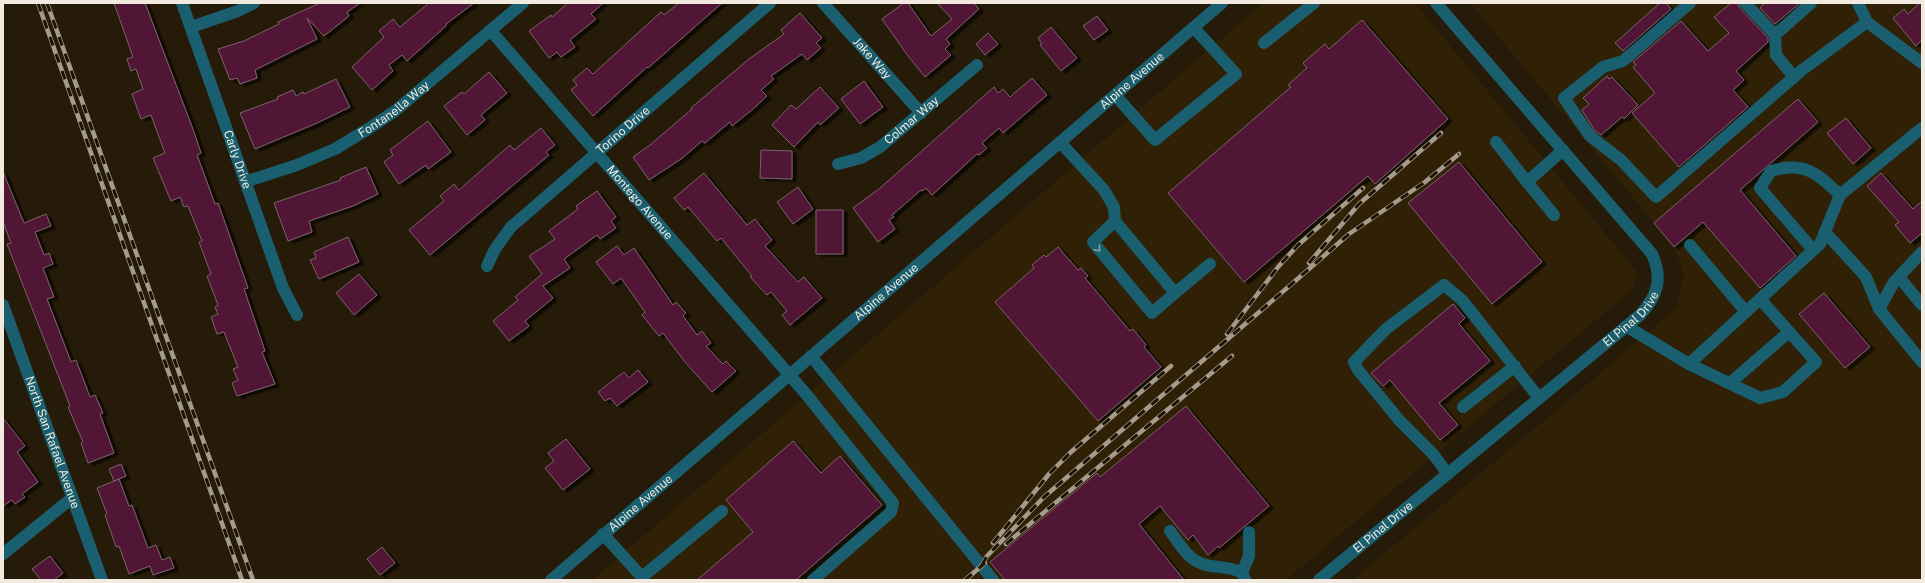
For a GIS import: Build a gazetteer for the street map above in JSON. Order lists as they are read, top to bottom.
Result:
{
  "streets": {
    "street": [
      "Jake Way",
      "Alpine Avenue",
      "Fontanella Way",
      "Colmar Way",
      "Torino Drive",
      "Carly Drive",
      "Montego Avenue",
      "El Pinal Drive",
      "North San Rafael Avenue"
    ]
  },
  "crossings": [
    ["Jake Way", "Colmar Way"],
    ["Alpine Avenue", "Montego Avenue"],
    ["Fontanella Way", "Carly Drive"],
    ["Fontanella Way", "Montego Avenue"],
    ["Torino Drive", "Montego Avenue"]
  ]
}
